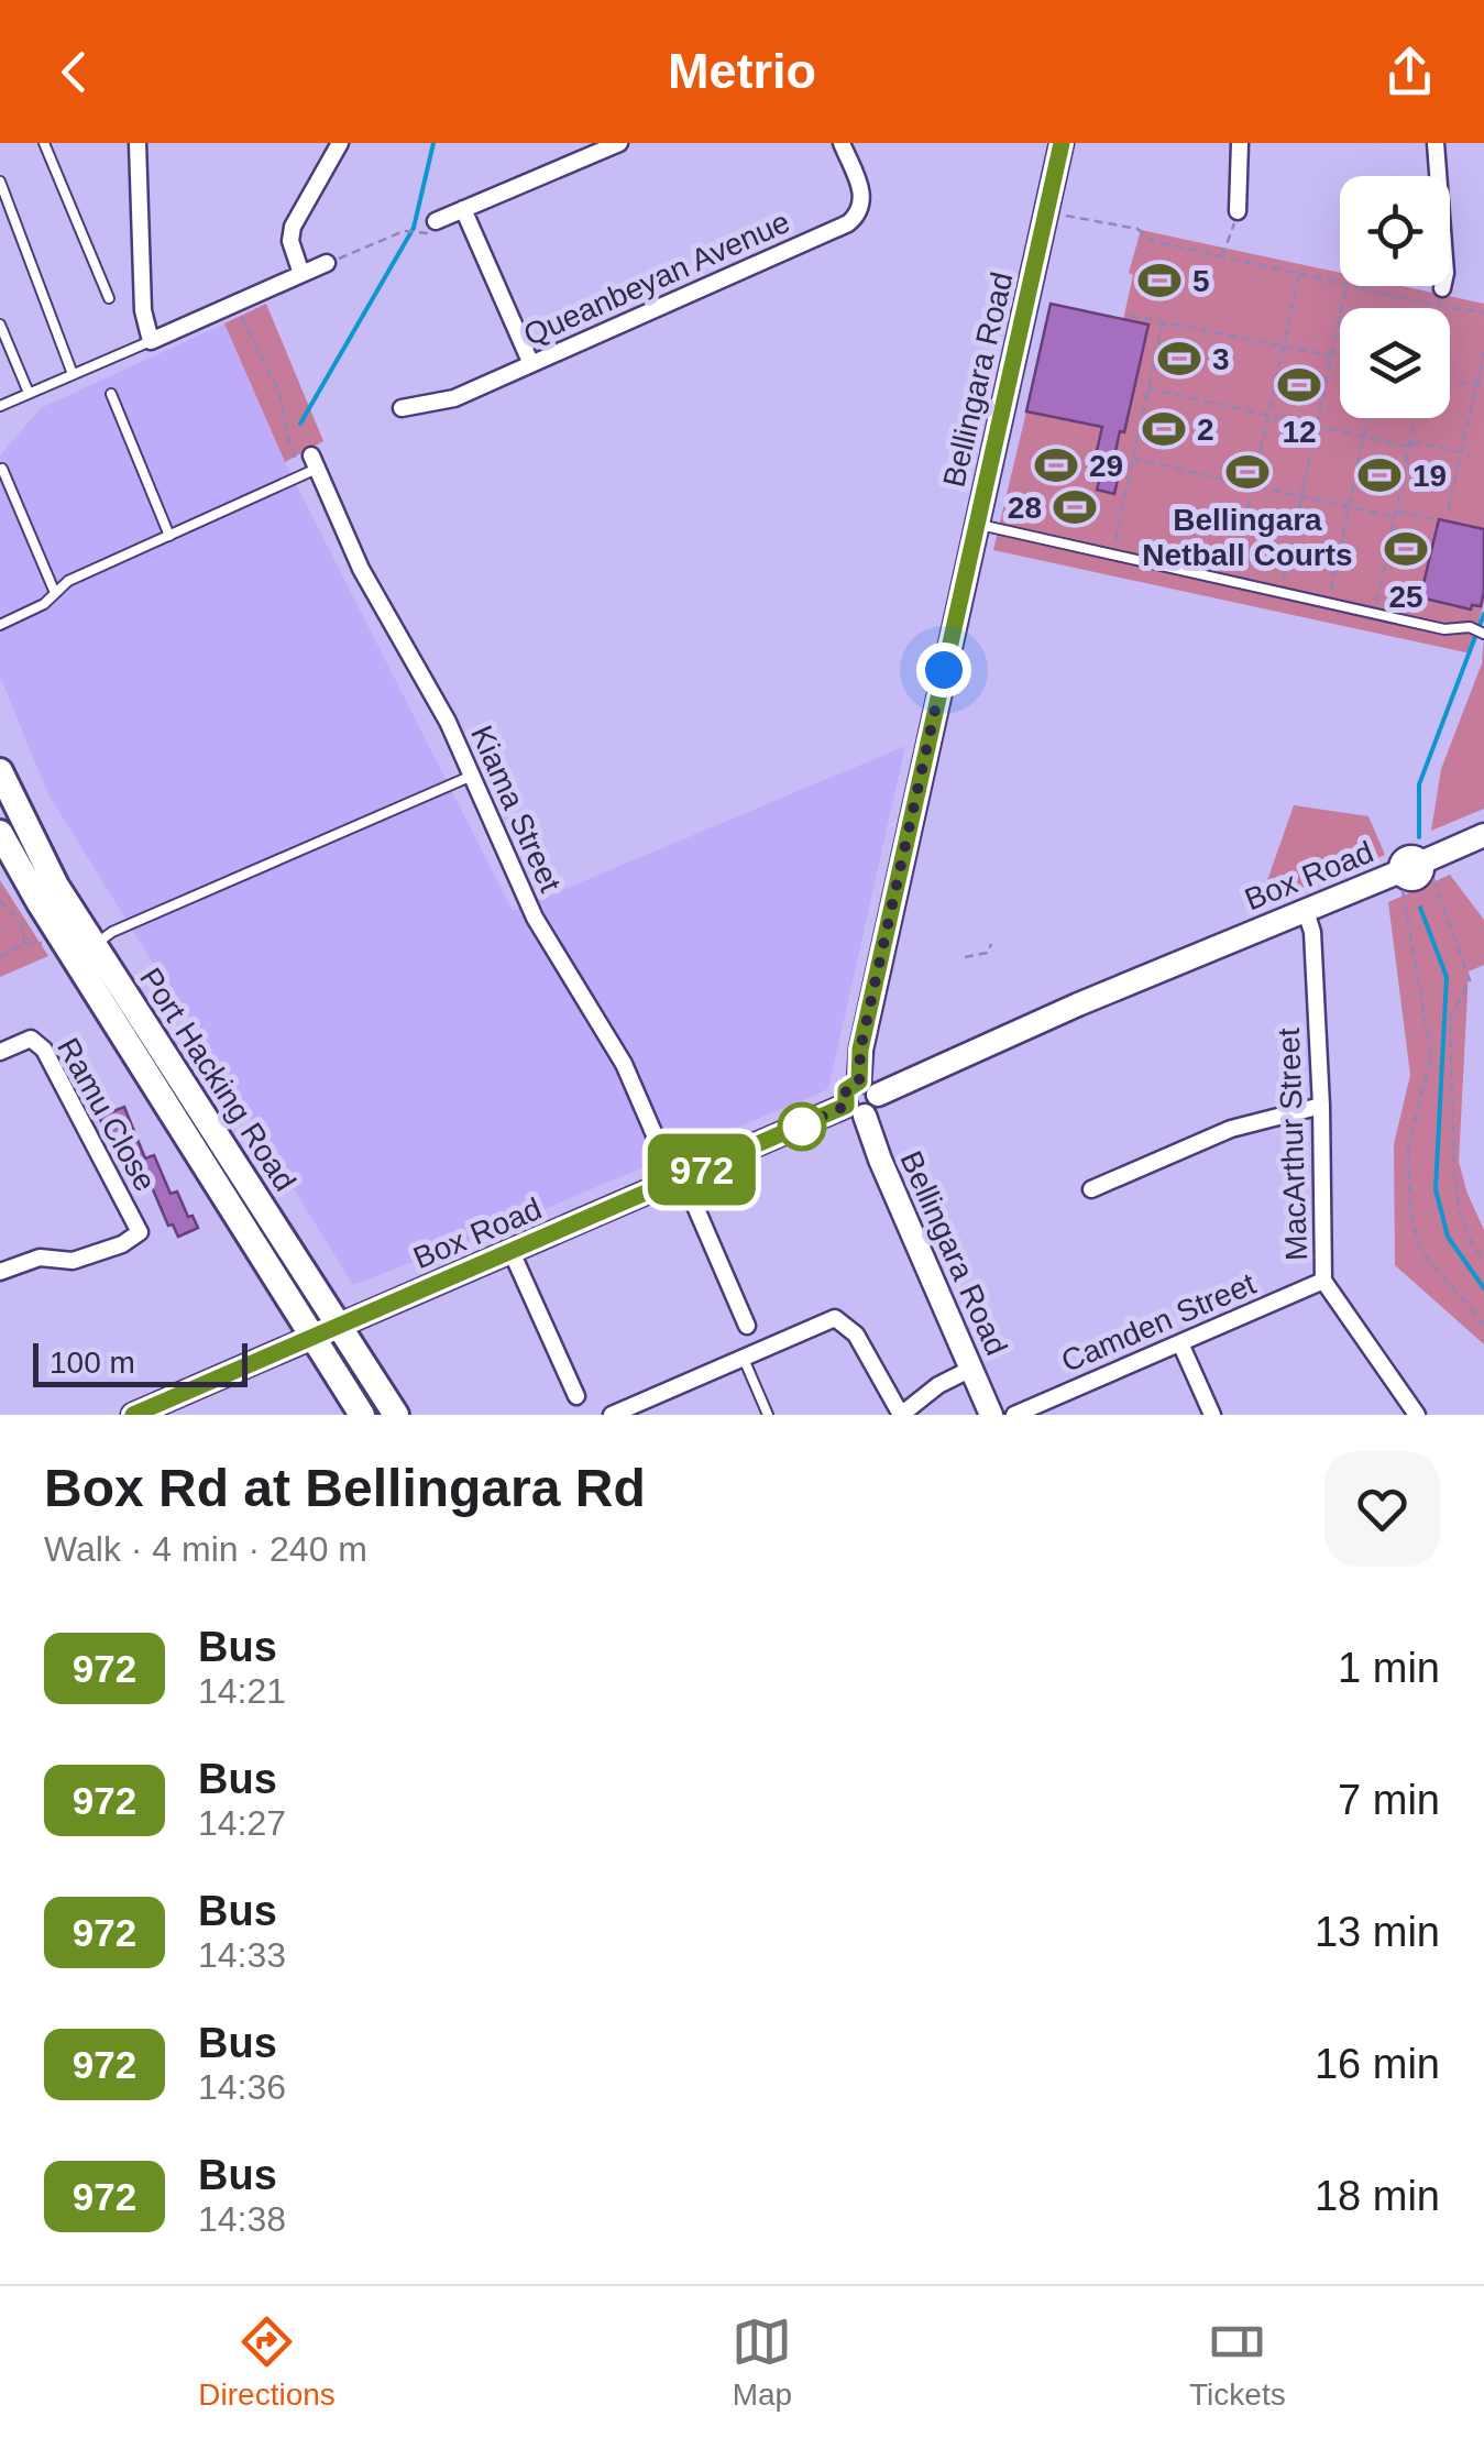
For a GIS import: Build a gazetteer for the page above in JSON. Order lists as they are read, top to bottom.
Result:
{
  "streets": {
    "main road": ["Port Hacking Road"],
    "street": [
      "Queanbeyan Avenue",
      "Bellingara Road",
      "Kiama Street",
      "Box Road",
      "Ramu Close",
      "MacArthur Street",
      "Camden Street"
    ]
  },
  "crossings": [
    ["Bellingara Road", "Box Road"],
    ["Kiama Street", "Box Road"],
    ["Box Road", "Port Hacking Road"],
    ["Box Road", "MacArthur Street"],
    ["MacArthur Street", "Camden Street"]
  ],
  "places": {
    "sports": [
      "5",
      "3",
      "12",
      "2",
      "29",
      "Bellingara Netball Courts",
      "19",
      "28",
      "25"
    ]
  },
  "lines": ["bus line 972"],
  "scale_bar": "100 m",
  "page": {
    "header": "Metrio",
    "on_map": "972",
    "scale": "100 m",
    "heading": ["Box Rd at Bellingara Rd", "Walk · 4 min · 240 m"],
    "list": [
      {
        "mark": "972",
        "name": "Bus",
        "note": "14:21",
        "value": "1 min"
      },
      {
        "mark": "972",
        "name": "Bus",
        "note": "14:27",
        "value": "7 min"
      },
      {
        "mark": "972",
        "name": "Bus",
        "note": "14:33",
        "value": "13 min"
      },
      {
        "mark": "972",
        "name": "Bus",
        "note": "14:36",
        "value": "16 min"
      },
      {
        "mark": "972",
        "name": "Bus",
        "note": "14:38",
        "value": "18 min"
      }
    ],
    "tabs": ["Directions", "Map", "Tickets"]
  }
}
